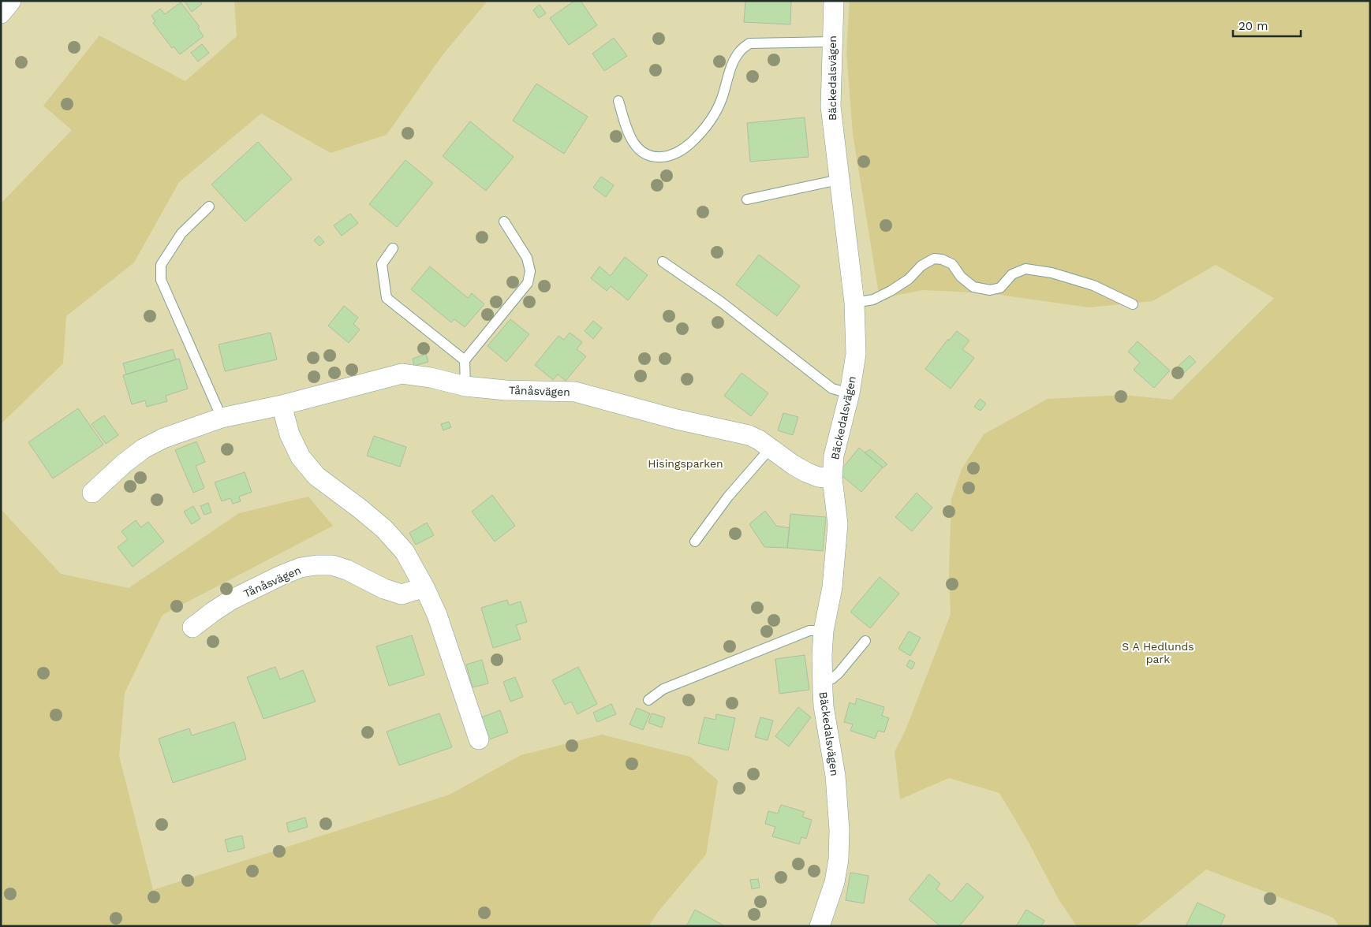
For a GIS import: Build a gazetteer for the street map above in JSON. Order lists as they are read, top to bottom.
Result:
{
  "streets": {
    "street": ["Bäckedalsvägen", "Tånåsvägen"]
  },
  "crossings": [
    ["Bäckedalsvägen", "Tånåsvägen"]
  ],
  "parks": ["Hisingsparken", "S A Hedlunds park"],
  "scale_bar": "20 m"
}
